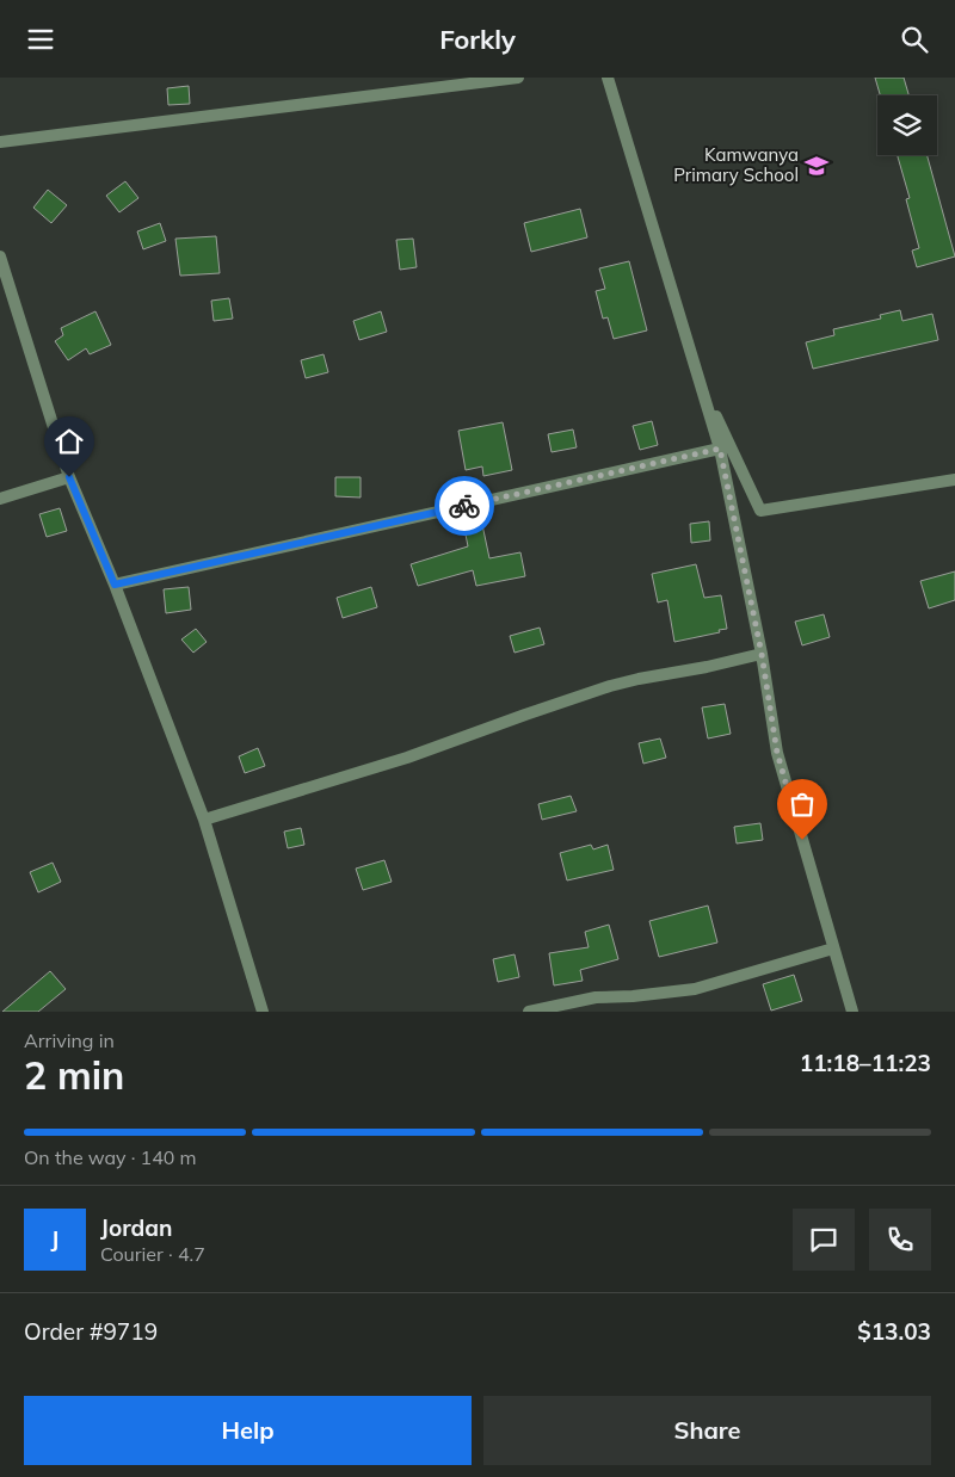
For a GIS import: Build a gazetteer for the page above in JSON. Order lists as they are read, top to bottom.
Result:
{
  "places": {
    "school or university": ["Kamwanya Primary School"]
  },
  "page": {
    "header": "Forkly",
    "heading": ["2 min", "Arriving in", "11:18–11:23"],
    "panel": [
      "Jordan",
      "Courier · 4.7",
      "Order #9719",
      "$13.03"
    ],
    "bar": "On the way · 140 m",
    "round": "J",
    "buttons": ["Help", "Share"]
  }
}
